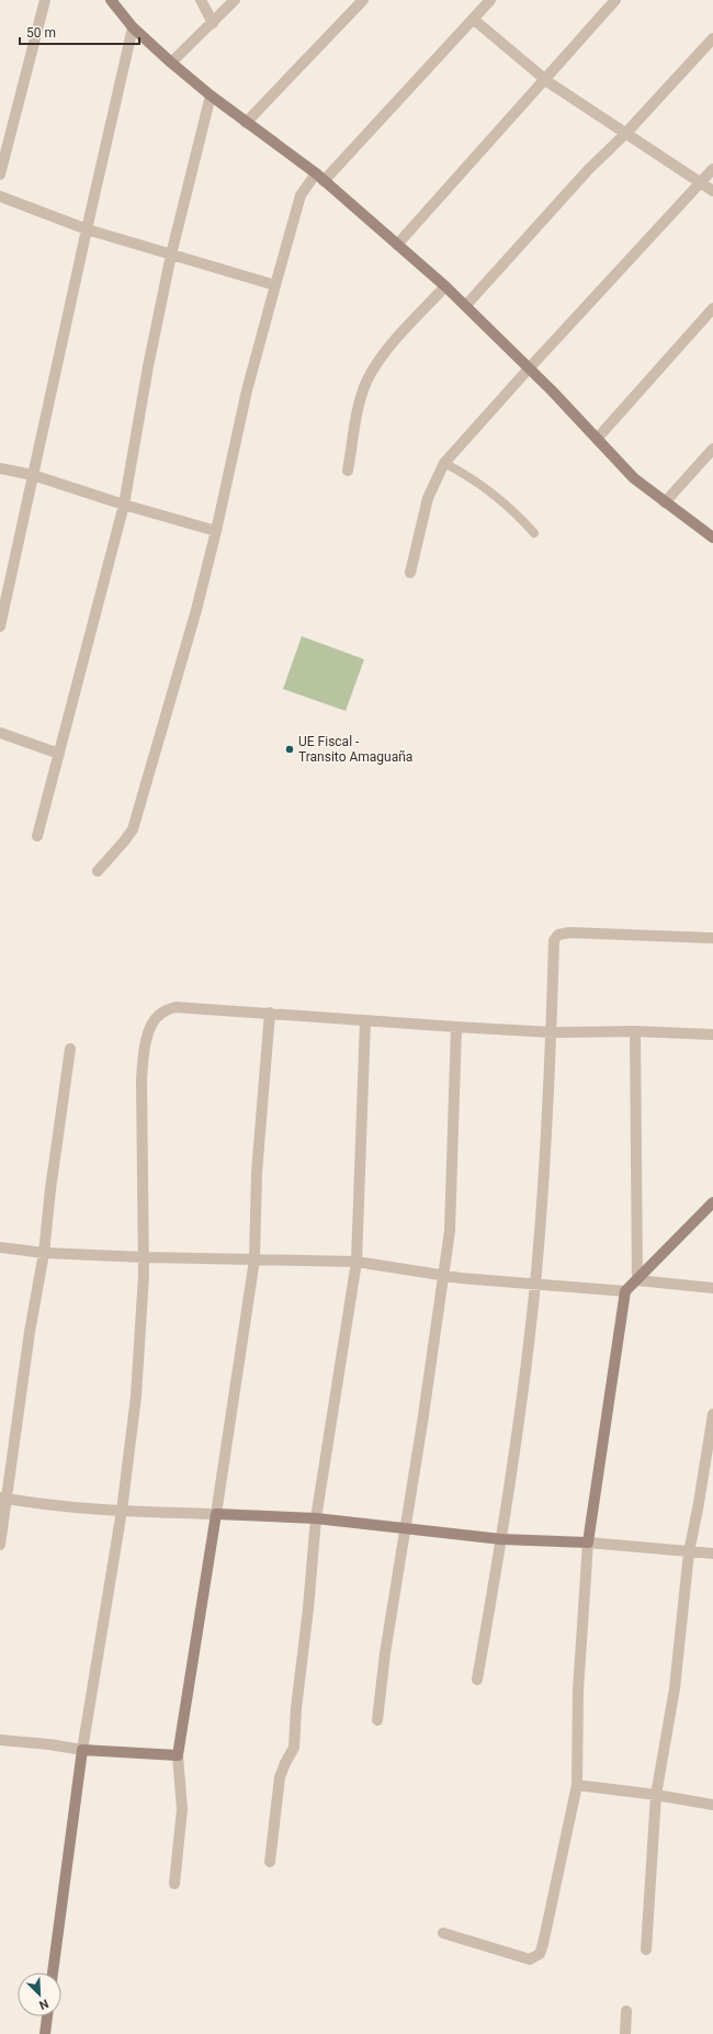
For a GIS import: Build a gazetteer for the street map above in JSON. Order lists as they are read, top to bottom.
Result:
{
  "places": ["UE Fiscal - Transito Amaguaña"],
  "scale_bar": "50 m",
  "north": "bottom right"
}
